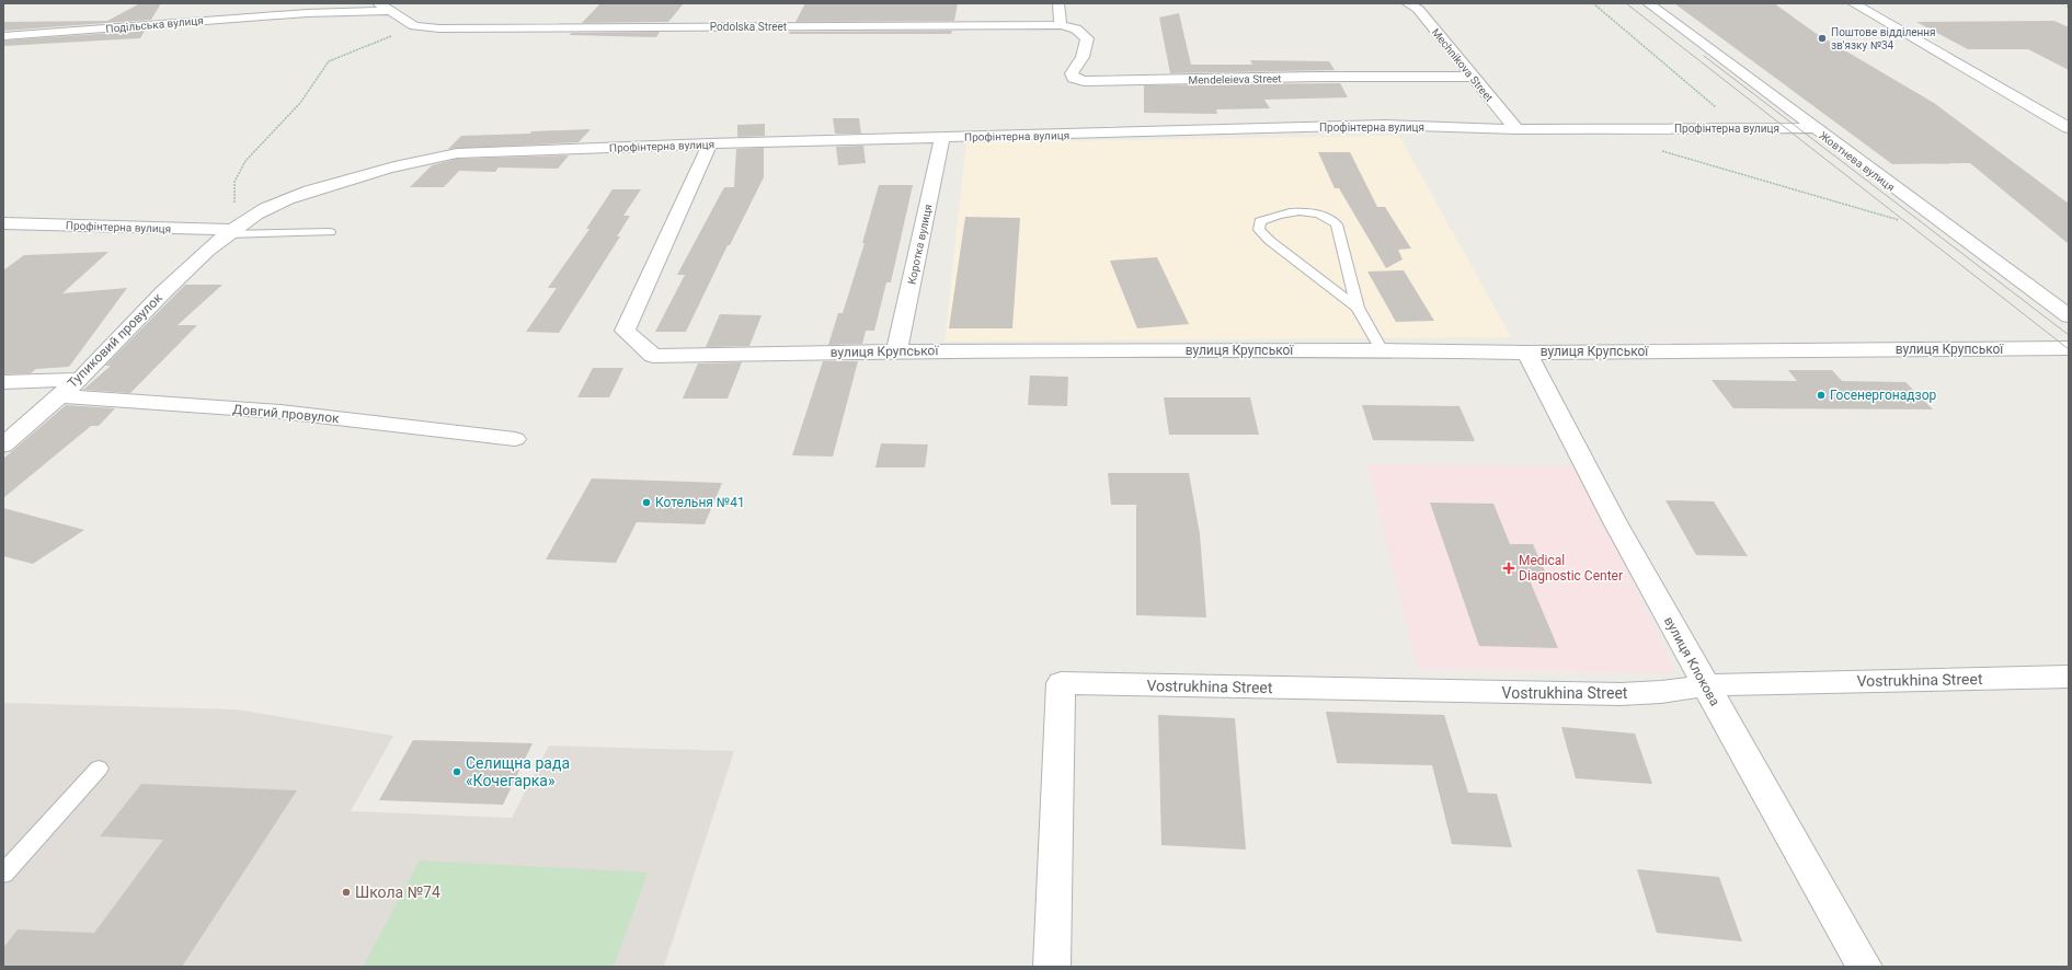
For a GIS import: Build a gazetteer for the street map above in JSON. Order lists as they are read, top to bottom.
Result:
{
  "streets": {
    "street": [
      "Подільська вулиця",
      "Podolska Street",
      "Mechnikova Street",
      "Mendeleieva Street",
      "Профінтерна вулиця",
      "Жовтнева вулиця",
      "Коротка вулиця",
      "Тупиковий провулок",
      "вулиця Крупської",
      "Довгий провулок",
      "вулиця Клокова",
      "Vostrukhina Street"
    ]
  },
  "crossings": [
    ["Podolska Street", "Mendeleieva Street"],
    ["Mechnikova Street", "Mendeleieva Street"],
    ["Mechnikova Street", "Профінтерна вулиця"],
    ["Профінтерна вулиця", "Жовтнева вулиця"],
    ["Профінтерна вулиця", "Коротка вулиця"],
    ["Профінтерна вулиця", "Тупиковий провулок"],
    ["Профінтерна вулиця", "вулиця Крупської"],
    ["Коротка вулиця", "вулиця Крупської"],
    ["Тупиковий провулок", "Довгий провулок"],
    ["вулиця Крупської", "вулиця Клокова"],
    ["вулиця Клокова", "Vostrukhina Street"]
  ],
  "places": {
    "other": [
      "Поштове відділення зв'язку №34",
      "Госенергонадзор",
      "Котельня №41",
      "Селищна рада «Кочегарка»",
      "Школа №74"
    ],
    "health": ["Medical Diagnostic Center"]
  }
}
